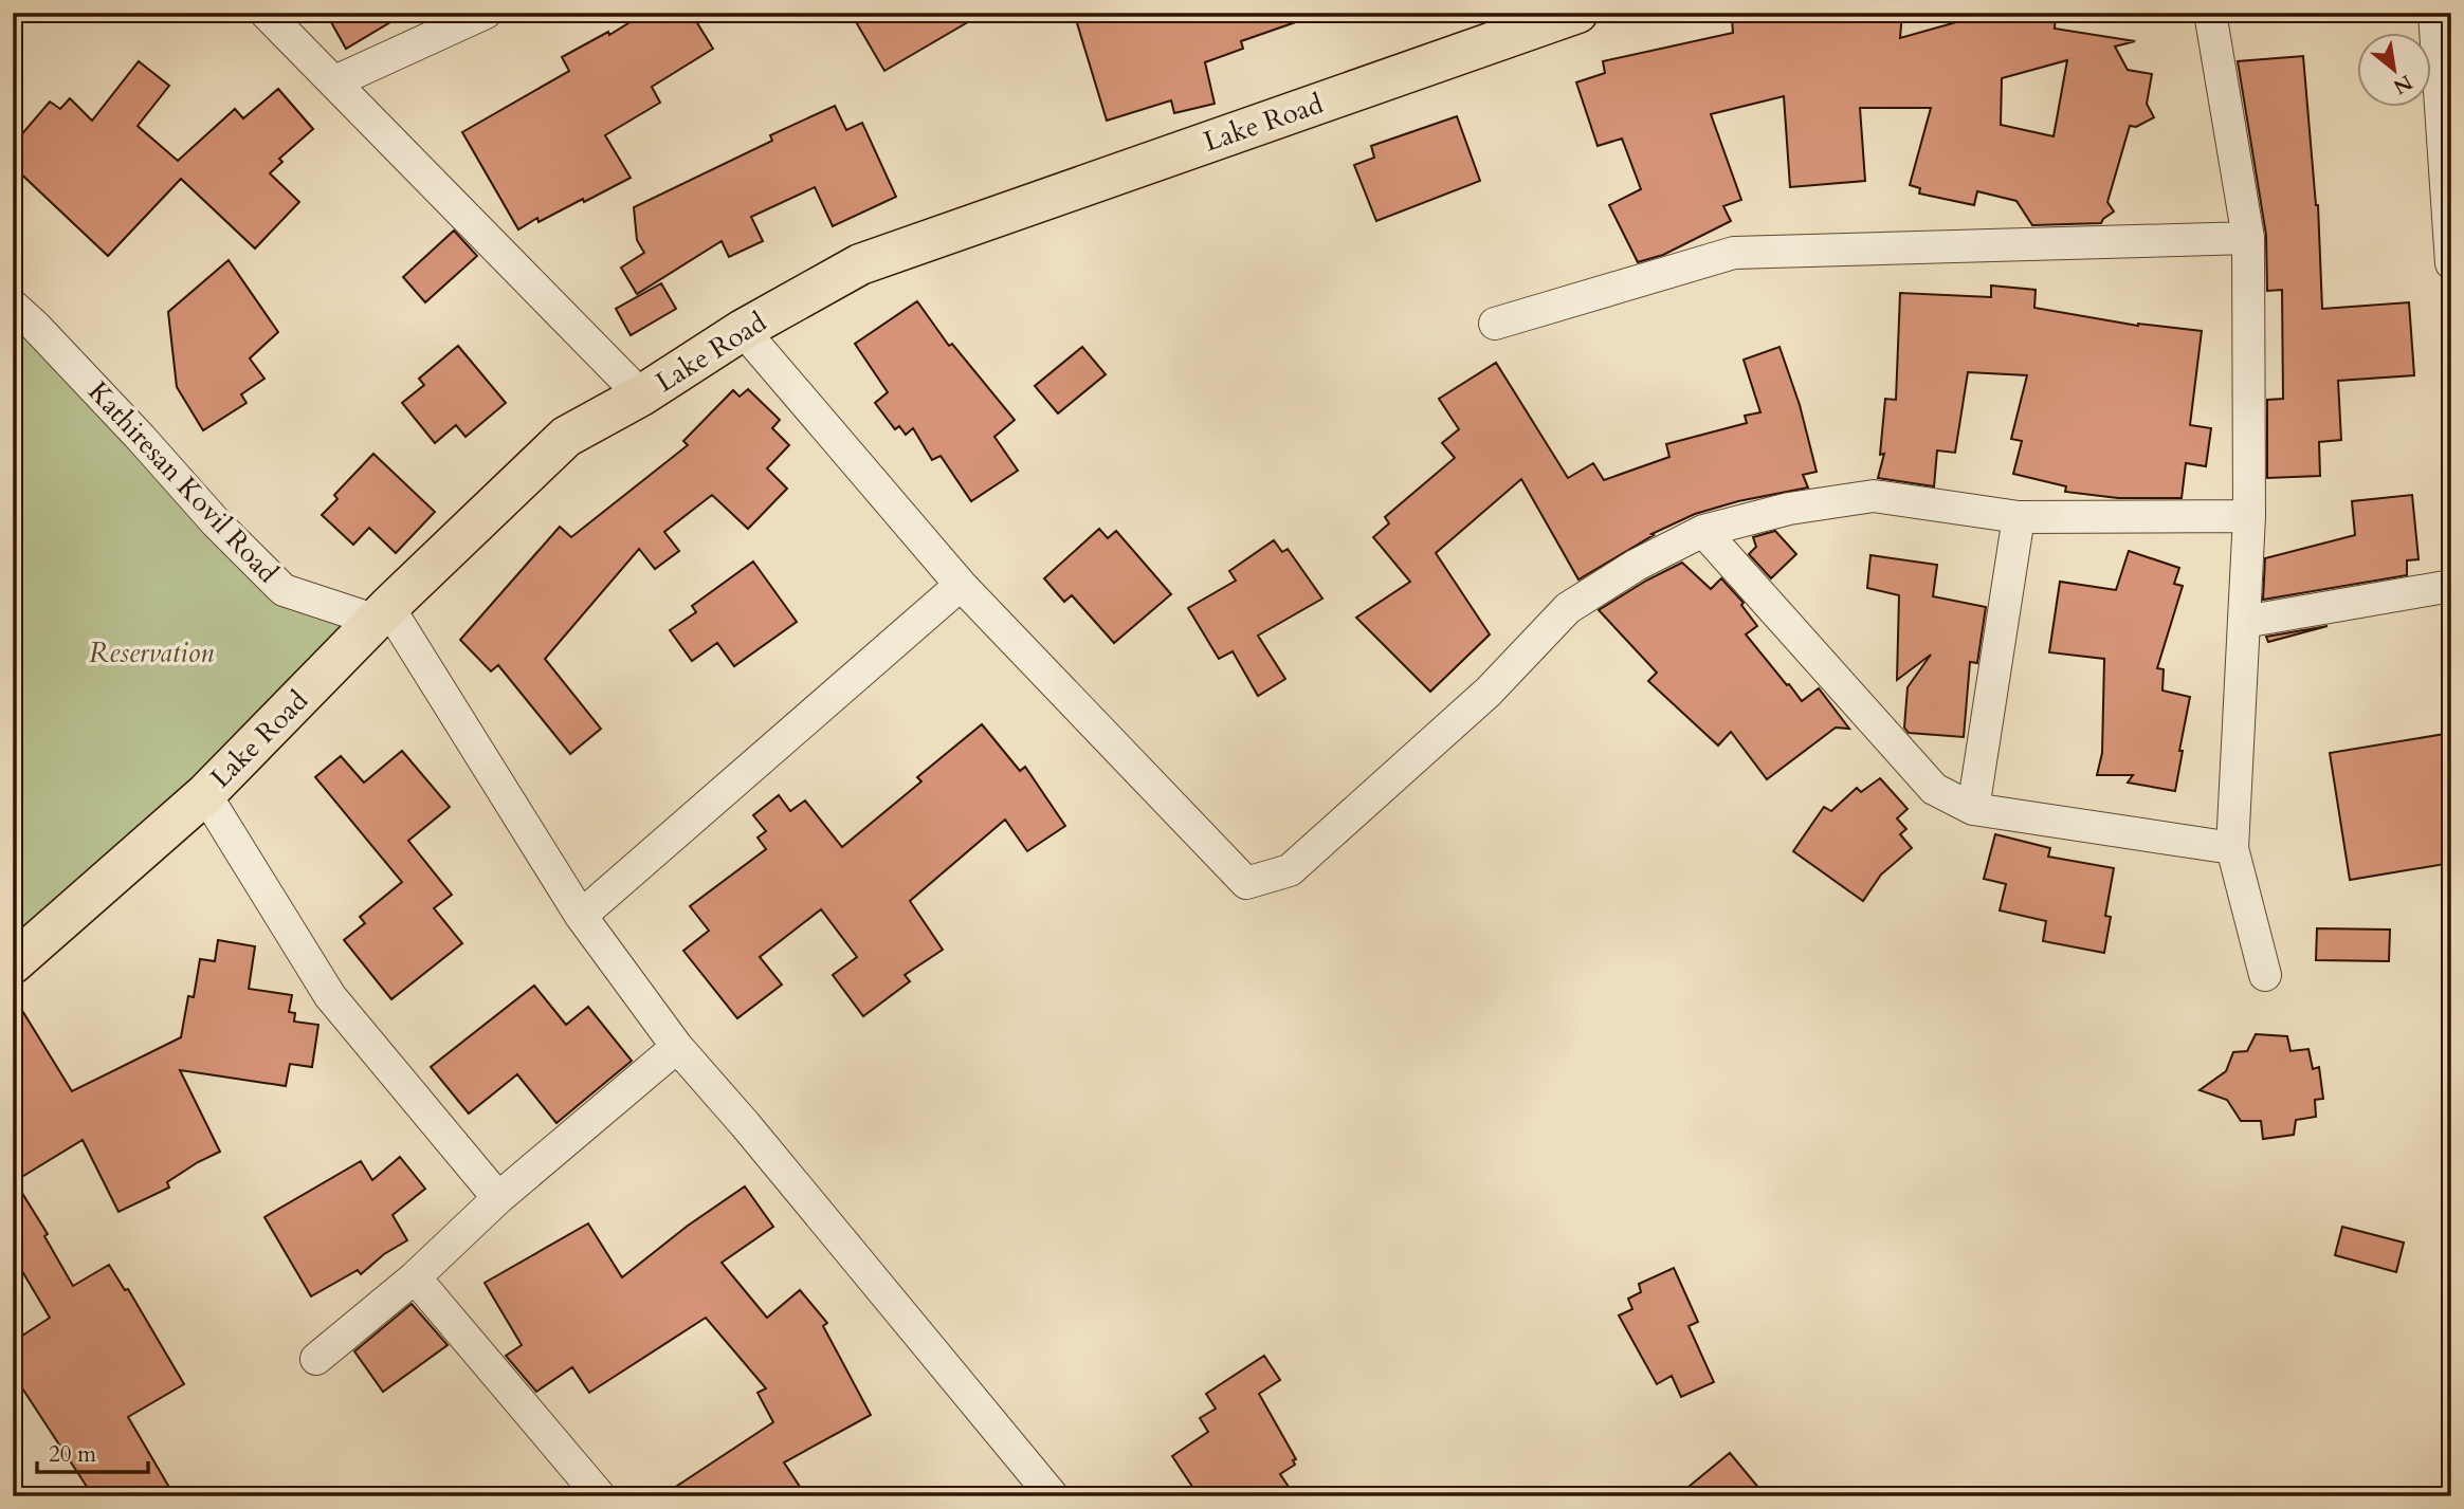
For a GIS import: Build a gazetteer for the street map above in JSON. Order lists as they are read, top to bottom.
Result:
{
  "streets": {
    "main road": ["Lake Road"],
    "street": ["Kathiresan Kovil Road"]
  },
  "crossings": [
    ["Lake Road", "Kathiresan Kovil Road"]
  ],
  "parks": ["Reservation"],
  "scale_bar": "20 m",
  "north": "bottom right"
}
